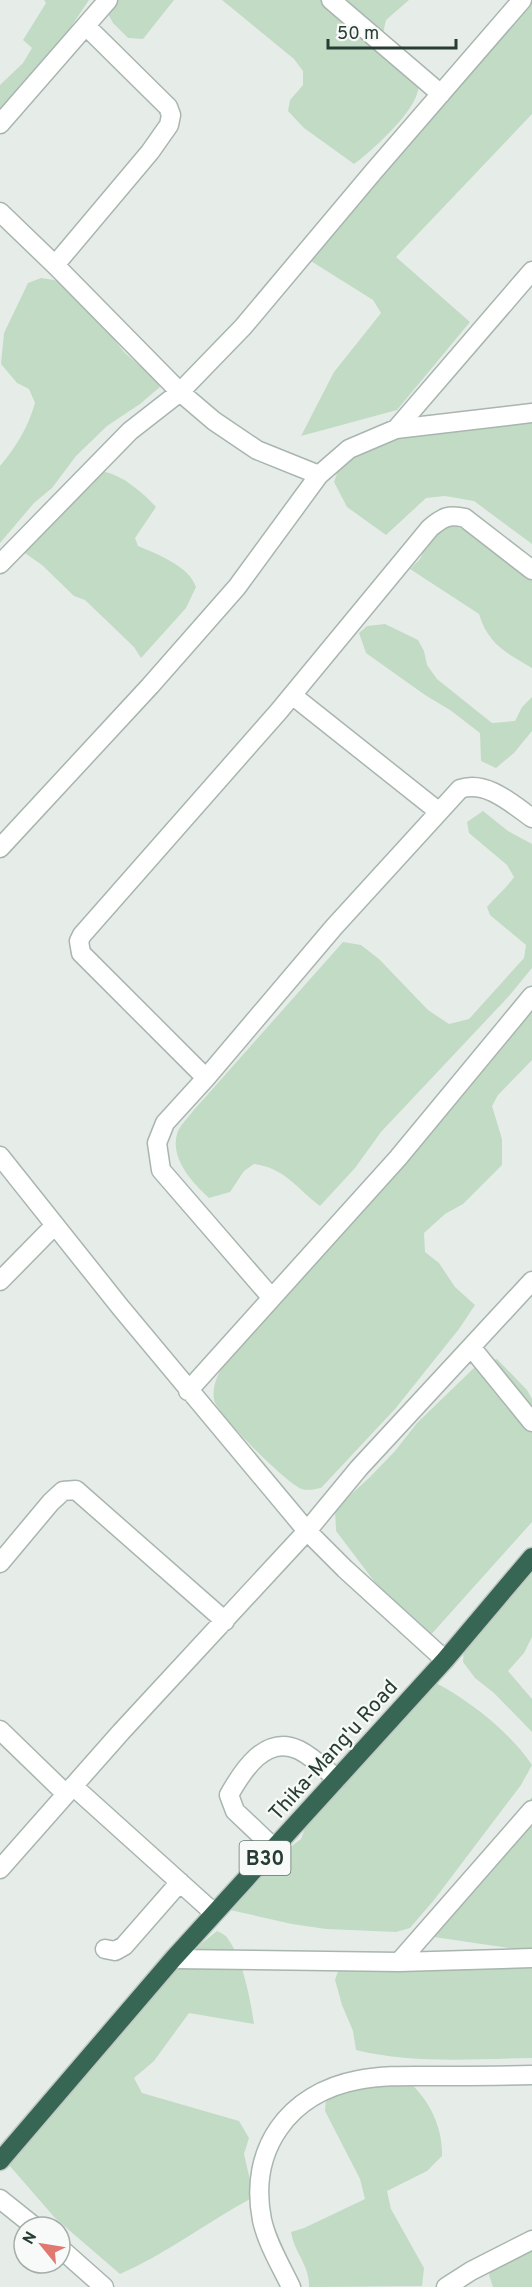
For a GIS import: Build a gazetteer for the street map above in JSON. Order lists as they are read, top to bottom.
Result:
{
  "streets": {
    "highway": ["Thika-Mang'u Road", "B30"]
  },
  "scale_bar": "50 m",
  "north": "top left"
}
